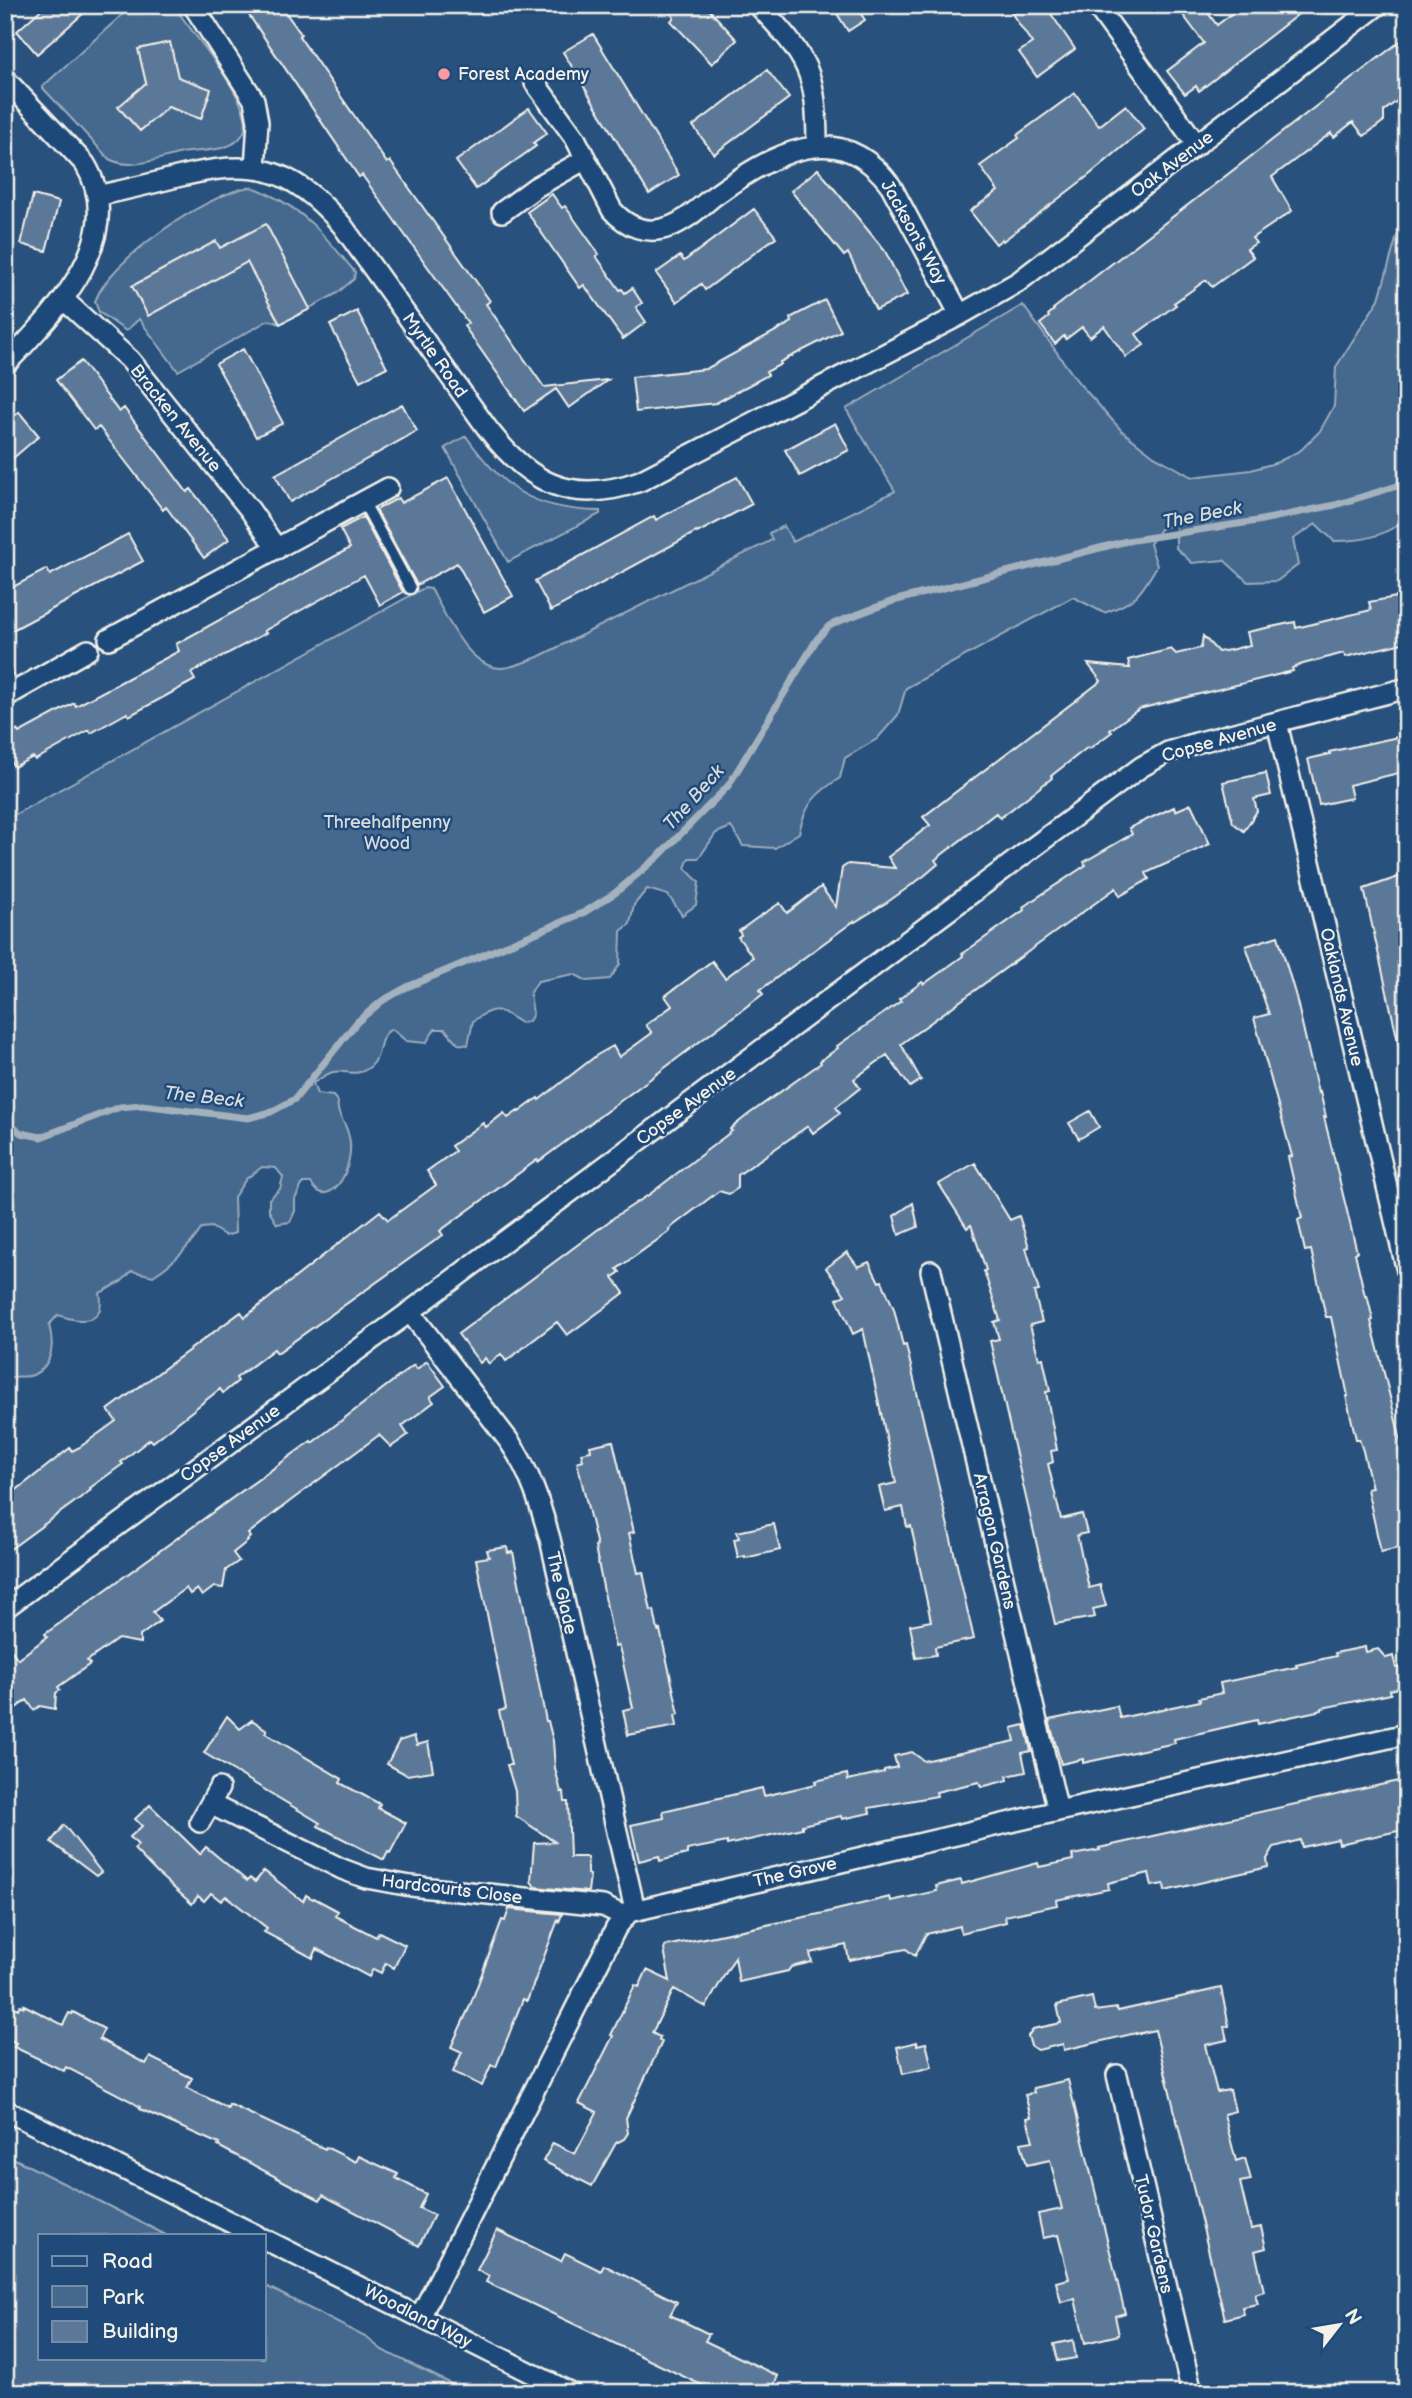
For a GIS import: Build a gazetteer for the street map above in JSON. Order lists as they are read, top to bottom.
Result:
{
  "streets": {
    "street": [
      "Oak Avenue",
      "Jackson's Way",
      "Myrtle Road",
      "Bracken Avenue",
      "Copse Avenue",
      "Oaklands Avenue",
      "Arragon Gardens",
      "The Glade",
      "The Grove",
      "Hardcourts Close",
      "Tudor Gardens",
      "Woodland Way"
    ]
  },
  "crossings": [
    ["Oak Avenue", "Jackson's Way"],
    ["Oak Avenue", "Myrtle Road"],
    ["Copse Avenue", "Oaklands Avenue"],
    ["Copse Avenue", "The Glade"],
    ["Arragon Gardens", "The Grove"],
    ["The Glade", "The Grove"],
    ["The Glade", "Hardcourts Close"],
    ["The Grove", "Hardcourts Close"]
  ],
  "water": ["The Beck"],
  "parks": ["Threehalfpenny Wood"],
  "places": ["Forest Academy"],
  "legend": ["Road", "Park", "Building"],
  "north": "top right"
}
